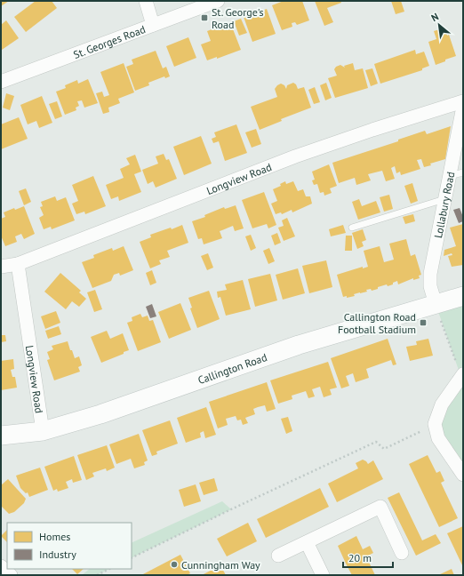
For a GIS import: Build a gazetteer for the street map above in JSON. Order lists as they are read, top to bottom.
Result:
{
  "streets": {
    "street": [
      "St. Georges Road",
      "Longview Road",
      "Lollabury Road",
      "Callington Road"
    ]
  },
  "crossings": [
    ["Longview Road", "Callington Road"],
    ["Lollabury Road", "Callington Road"]
  ],
  "places": {
    "transit": ["St. George's Road", "Callington Road Football Stadium"],
    "other": ["Cunningham Way"]
  },
  "legend": ["Homes", "Industry"],
  "scale_bar": "20 m",
  "north": "top left"
}
